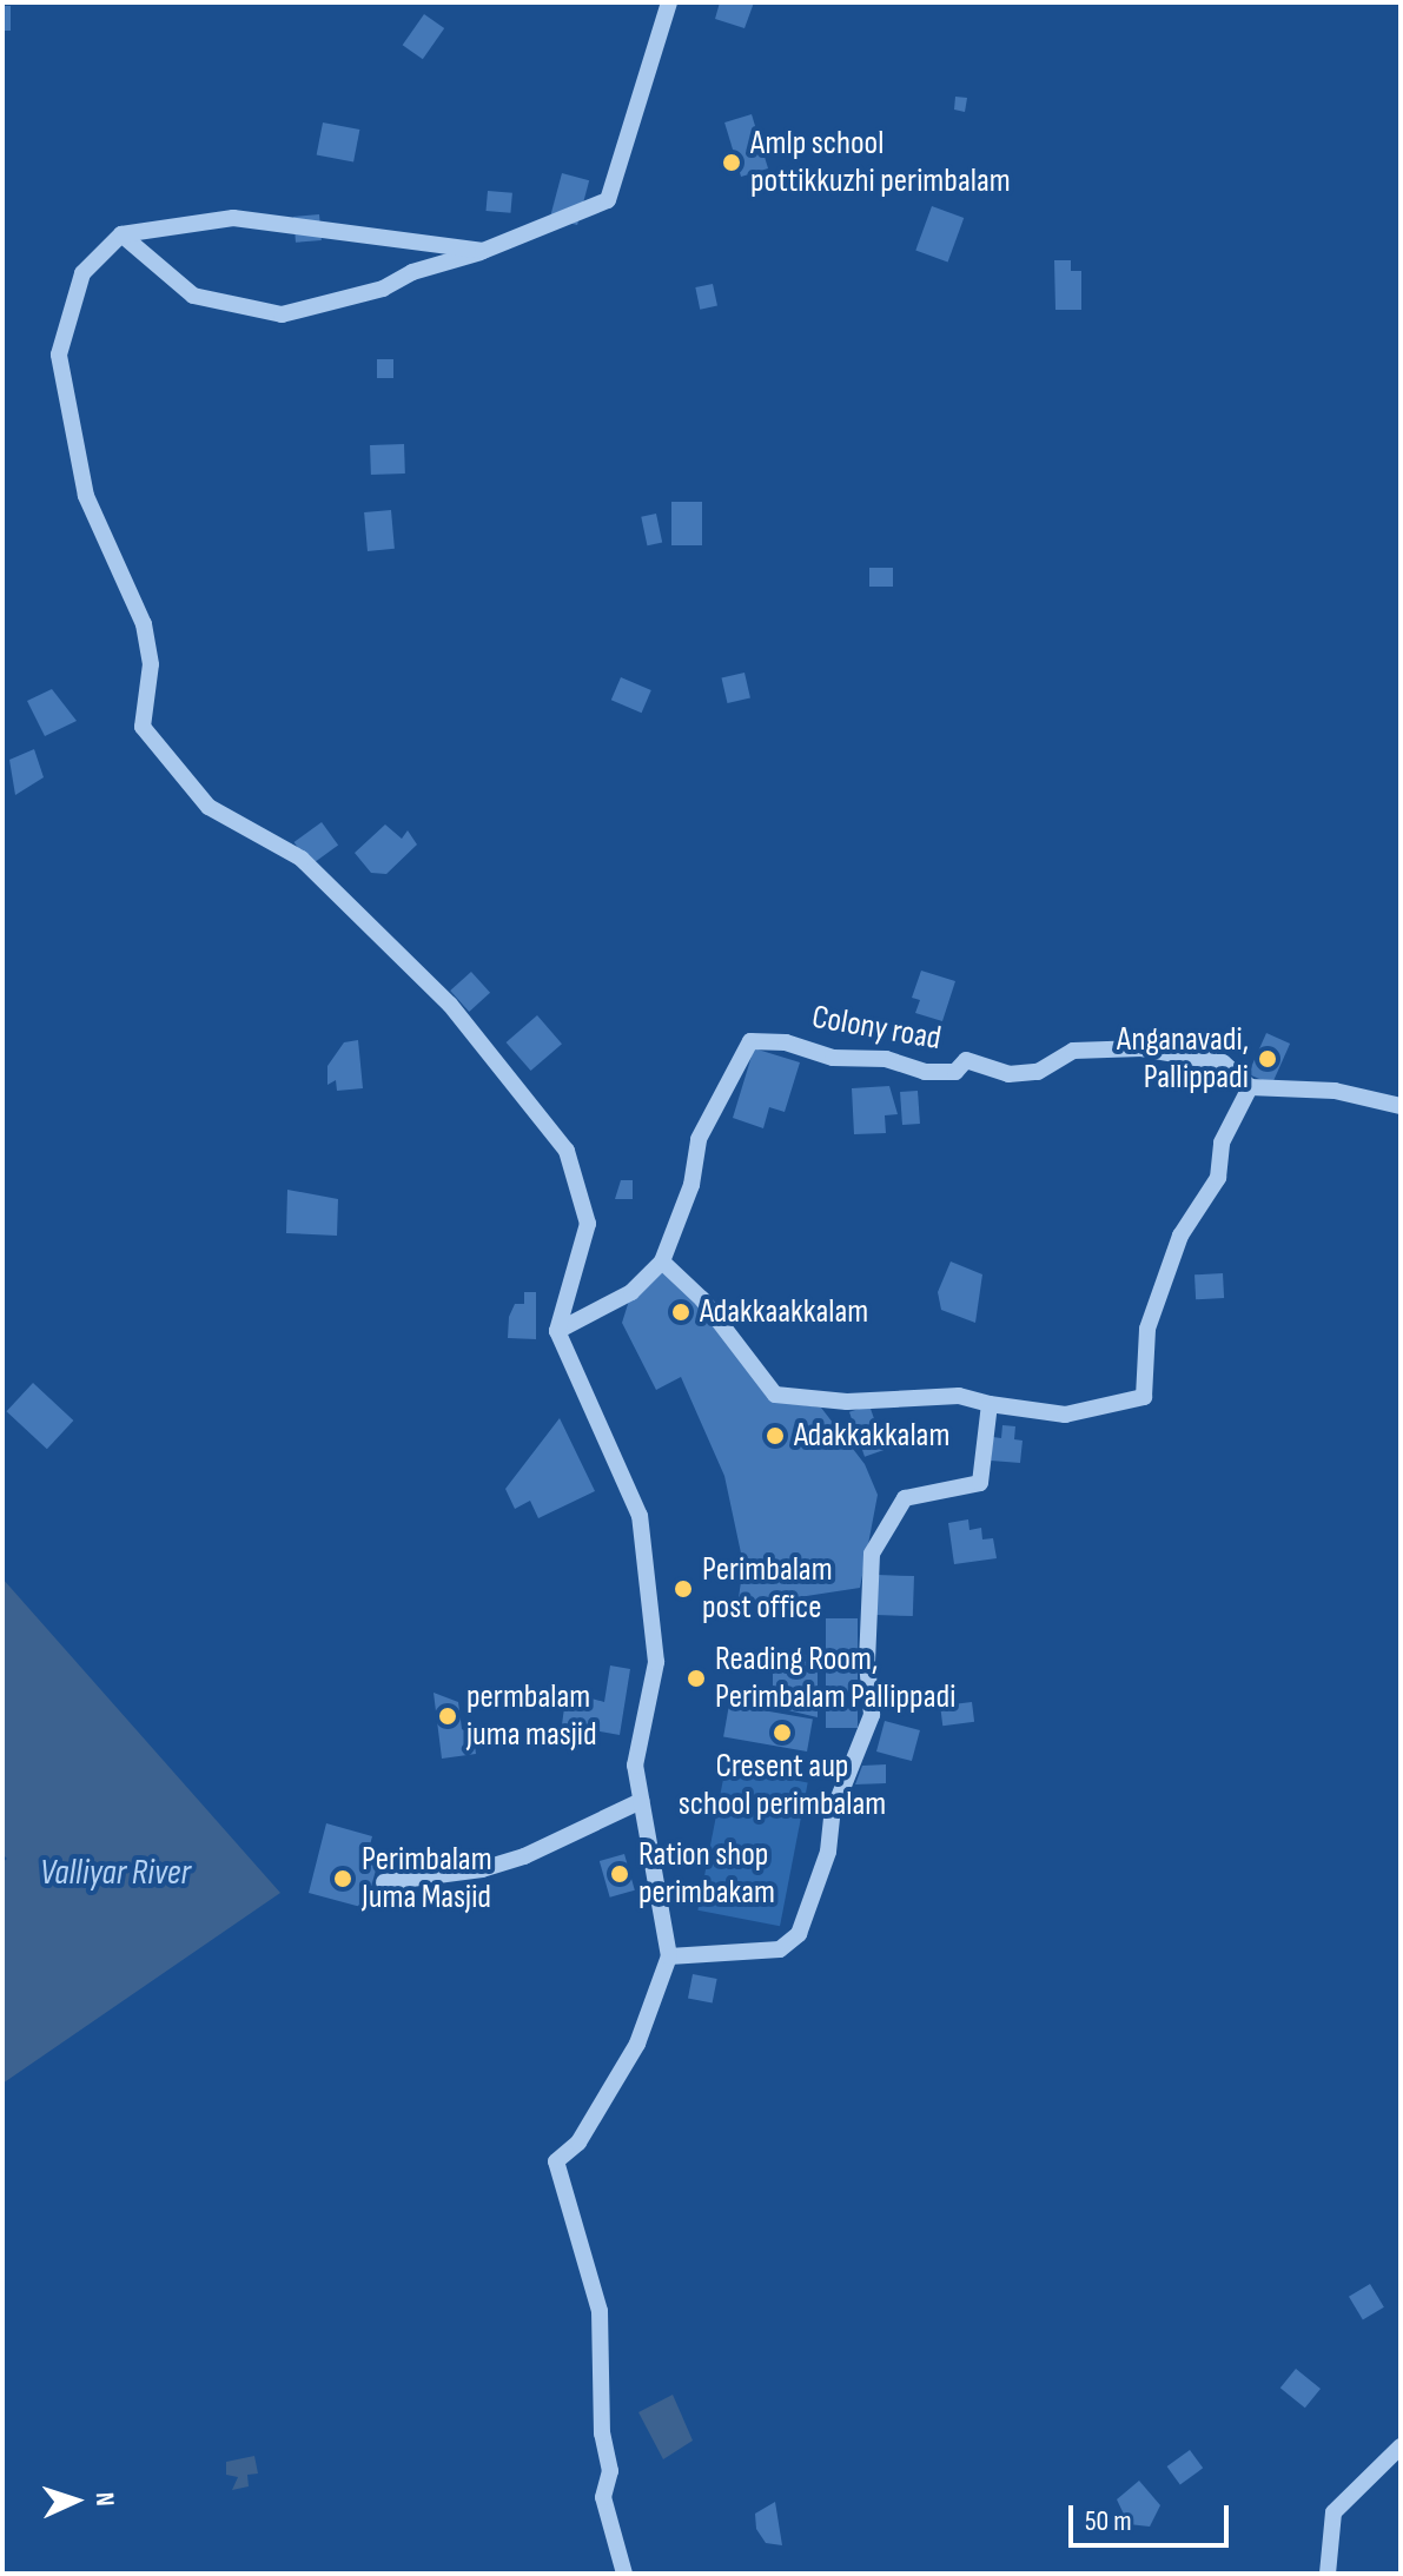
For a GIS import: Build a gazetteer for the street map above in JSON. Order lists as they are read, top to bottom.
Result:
{
  "streets": {
    "street": ["Colony road"]
  },
  "water": ["Valliyar River"],
  "places": [
    "Amlp school pottikkuzhi perimbalam",
    "Anganavadi, Pallippadi",
    "Adakkaakkalam",
    "Adakkakkalam",
    "Perimbalam post office",
    "Reading Room, Perimbalam Pallippadi",
    "permbalam juma masjid",
    "Cresent aup school perimbalam",
    "Ration shop perimbakam",
    "Perimbalam Juma Masjid"
  ],
  "scale_bar": "50 m",
  "north": "right"
}
